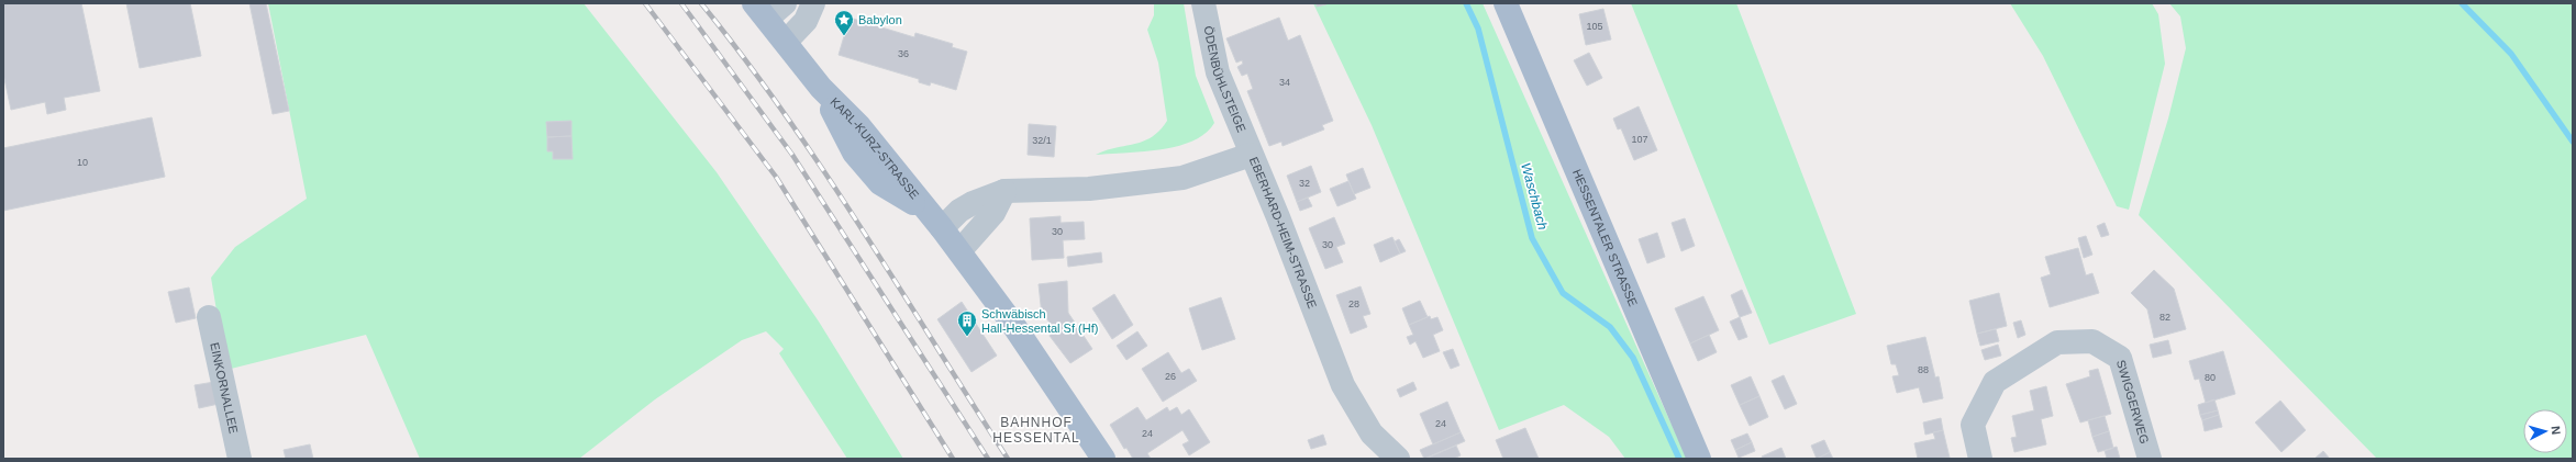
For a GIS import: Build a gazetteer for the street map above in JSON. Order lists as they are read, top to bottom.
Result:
{
  "streets": {
    "main road": ["KARL-KURZ-STRASSE", "HESSENTALER STRASSE"],
    "street": [
      "ÖDENBÜHLSTEIGE",
      "EBERHARD-HEIM-STRASSE",
      "EINKORNALLEE",
      "SWIGGERWEG"
    ]
  },
  "crossings": [
    ["ÖDENBÜHLSTEIGE", "EBERHARD-HEIM-STRASSE"],
    ["KARL-KURZ-STRASSE", "EBERHARD-HEIM-STRASSE"]
  ],
  "districts": ["BAHNHOF HESSENTAL"],
  "water": ["Waschbach"],
  "places": {
    "place": ["Babylon"],
    "building": ["Schwäbisch Hall-Hessental Sf (Hf)"]
  },
  "house_numbers": [
    "105",
    "36",
    "34",
    "107",
    "32/1",
    "10",
    "32",
    "30",
    "30",
    "28",
    "82",
    "88",
    "26",
    "80",
    "24",
    "24"
  ],
  "north": "right"
}
